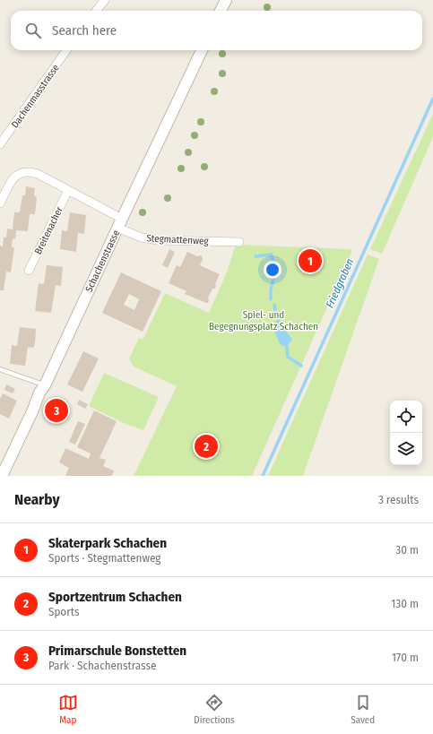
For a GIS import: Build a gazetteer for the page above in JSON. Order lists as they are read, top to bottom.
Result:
{
  "streets": {
    "street": [
      "Dachenmasstrasse",
      "Breitenacher",
      "Stegmattenweg",
      "Schachenstrasse"
    ]
  },
  "crossings": [
    ["Stegmattenweg", "Schachenstrasse"]
  ],
  "water": ["Friedgraben"],
  "parks": ["Spiel- und Begegnungsplatz Schachen"],
  "page": {
    "search": "Search here",
    "pins": ["1", "3", "2"],
    "heading": ["Nearby", "3 results"],
    "list": [
      {
        "mark": "1",
        "name": "Skaterpark Schachen",
        "note": "Sports · Stegmattenweg",
        "value": "30 m"
      },
      {
        "mark": "2",
        "name": "Sportzentrum Schachen",
        "note": "Sports",
        "value": "130 m"
      },
      {
        "mark": "3",
        "name": "Primarschule Bonstetten",
        "note": "Park · Schachenstrasse",
        "value": "170 m"
      }
    ],
    "nav": ["Map", "Directions", "Saved"]
  }
}
